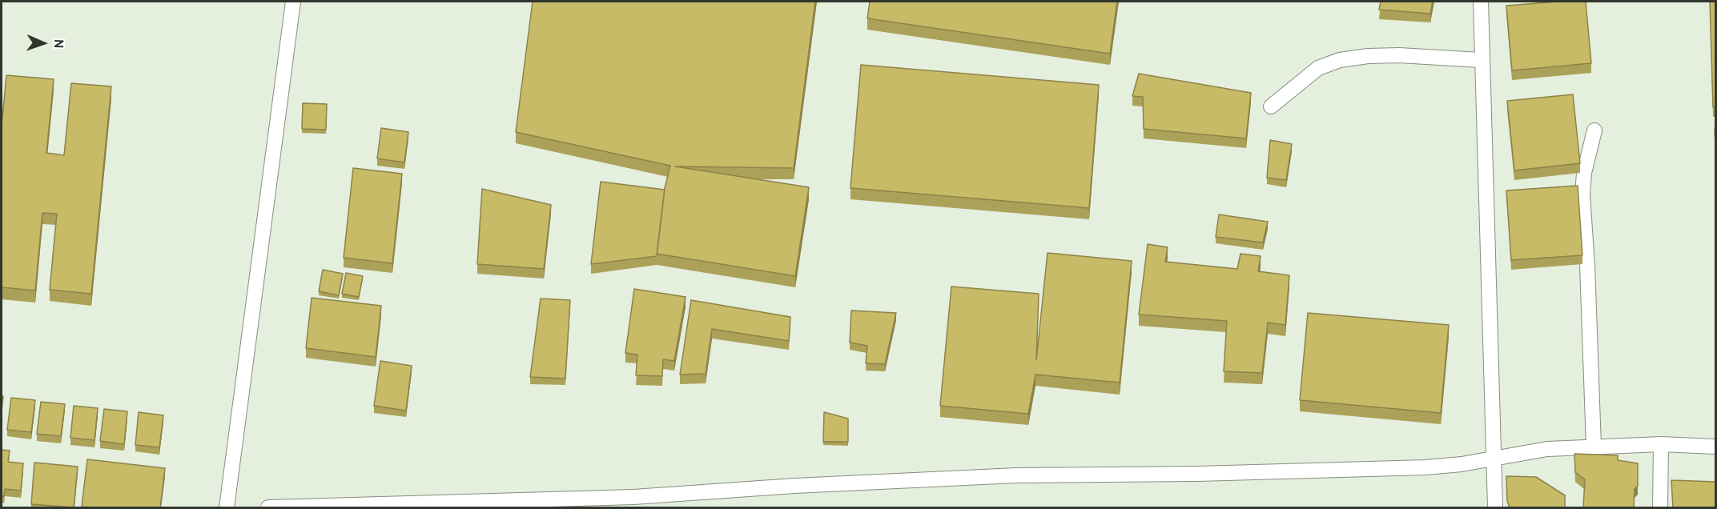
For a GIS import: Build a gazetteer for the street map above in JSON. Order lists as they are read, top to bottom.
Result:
{
  "north": "right"
}
